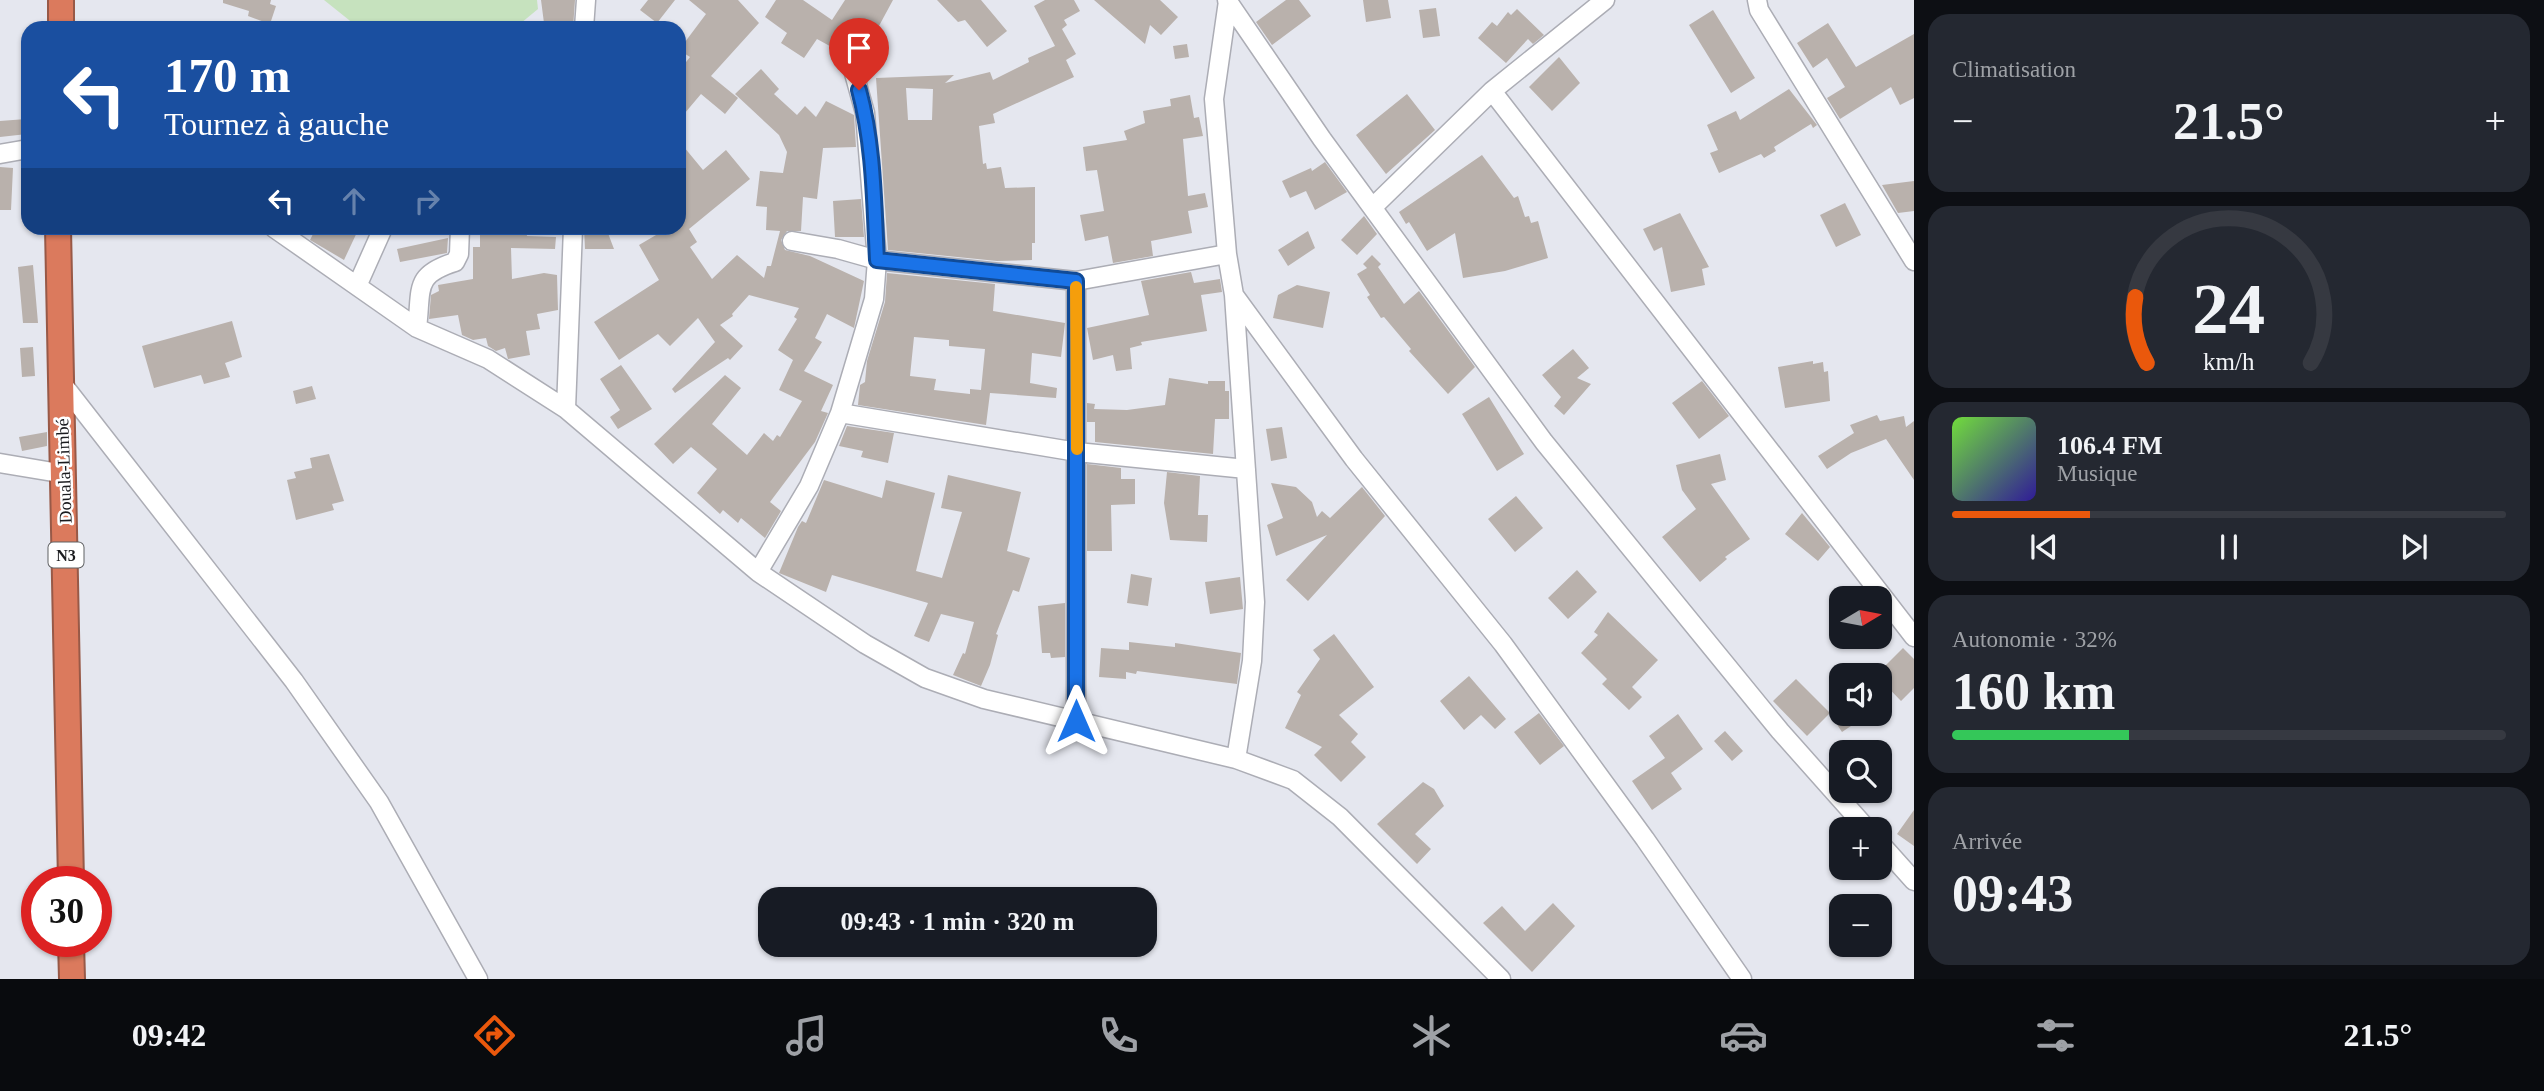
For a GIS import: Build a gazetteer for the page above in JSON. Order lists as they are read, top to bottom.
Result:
{
  "streets": {
    "highway": ["Douala-Limbé", "N3"]
  },
  "north": "right",
  "page": {
    "tile": [
      "Climatisation",
      ["Autonomie · 32%", "160 km"],
      ["Arrivée", "09:43"]
    ],
    "turn": ["170 m", "Tournez à gauche"],
    "heat": ["−", "21.5°", "+"],
    "song": ["106.4 FM", "Musique"],
    "map_buttons": ["+", "−"],
    "limit": "30",
    "trip": "09:43 · 1 min · 320 m",
    "tabs": ["09:42", "21.5°"],
    "gauge": ["24", "km/h"]
  }
}
